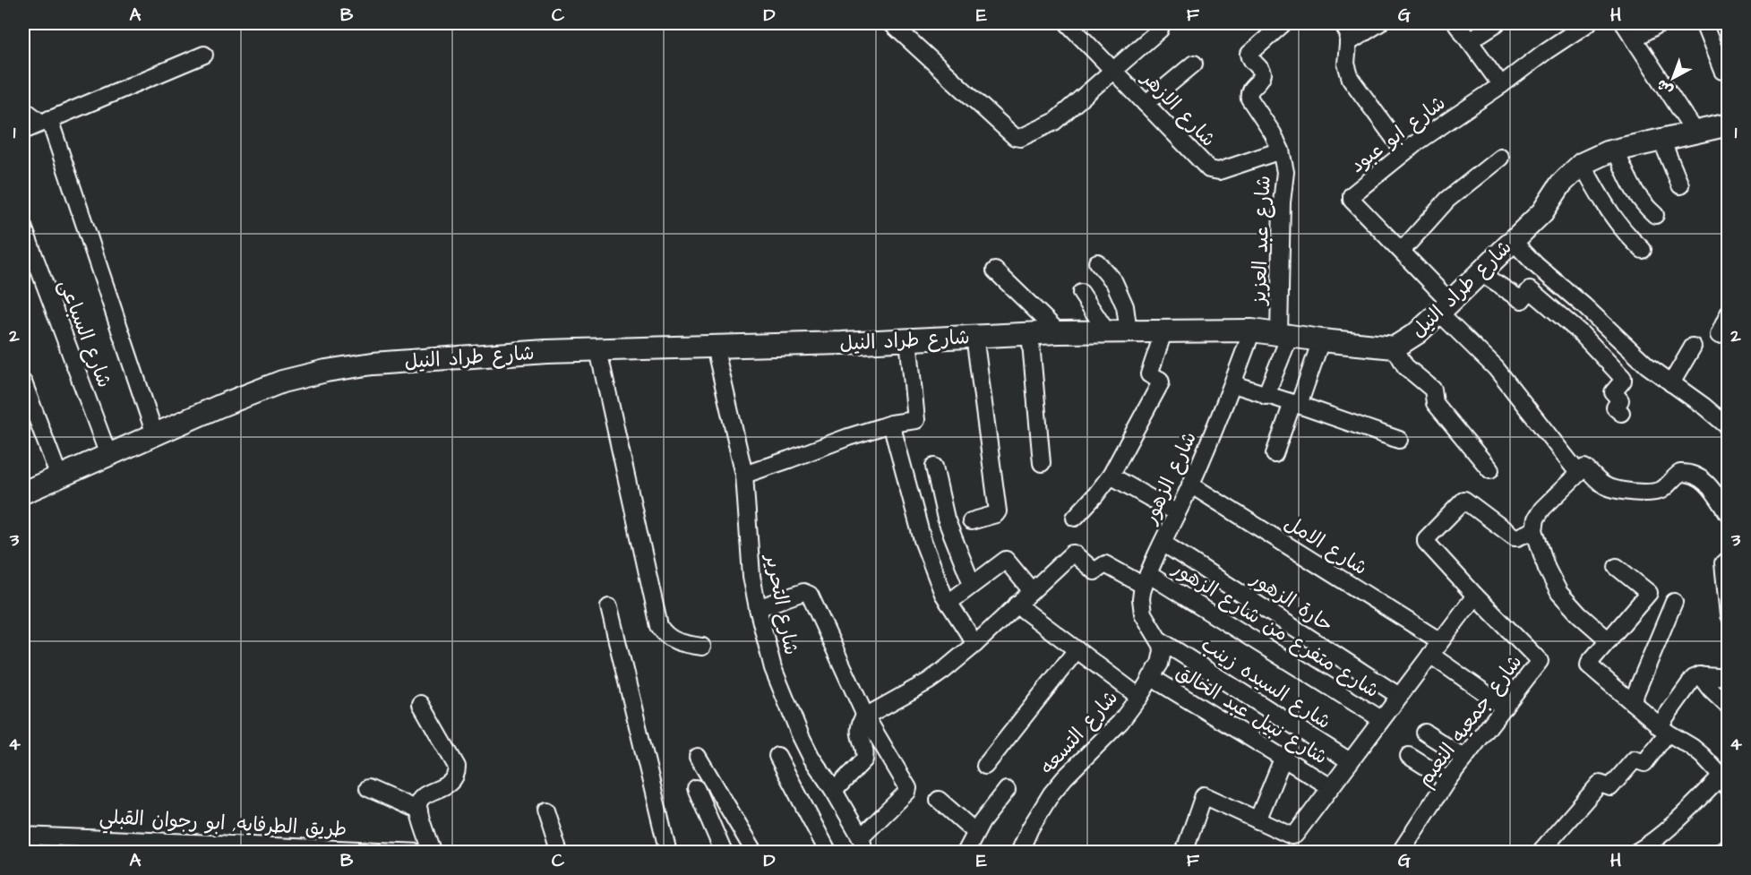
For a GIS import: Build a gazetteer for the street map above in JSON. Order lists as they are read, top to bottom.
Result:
{
  "streets": {
    "street": [
      "شارع الازهر",
      "شارع ابو عبود",
      "شارع عبد العزيز",
      "شارع طراد النيل",
      "شارع السباعى",
      "شارع الزهور",
      "شارع الامل",
      "حارة الزهور",
      "شارع التحرير",
      "شارع متفرع من شارع الزهور",
      "شارع السيده زينب",
      "شارع نبيل عبد الخالق",
      "شارع جمعيه النعيم",
      "شارع التسعه",
      "طريق الطرفايه, ابو رجوان القبلي"
    ]
  },
  "crossings": [
    ["شارع الازهر", "شارع عبد العزيز"],
    ["شارع ابو عبود", "شارع طراد النيل"],
    ["شارع عبد العزيز", "شارع طراد النيل"],
    ["شارع طراد النيل", "شارع السباعى"],
    ["شارع طراد النيل", "شارع الزهور"],
    ["شارع طراد النيل", "شارع التحرير"],
    ["شارع الزهور", "شارع الامل"],
    ["شارع الزهور", "حارة الزهور"],
    ["شارع الزهور", "شارع متفرع من شارع الزهور"],
    ["شارع الزهور", "شارع السيده زينب"],
    ["شارع الزهور", "شارع التسعه"],
    ["شارع السيده زينب", "شارع التسعه"],
    ["شارع نبيل عبد الخالق", "شارع التسعه"]
  ],
  "north": "bottom left",
  "grid": {
    "columns": [
      "A",
      "B",
      "C",
      "D",
      "E",
      "F",
      "G",
      "H"
    ],
    "rows": [
      "1",
      "2",
      "3",
      "4"
    ]
  }
}
